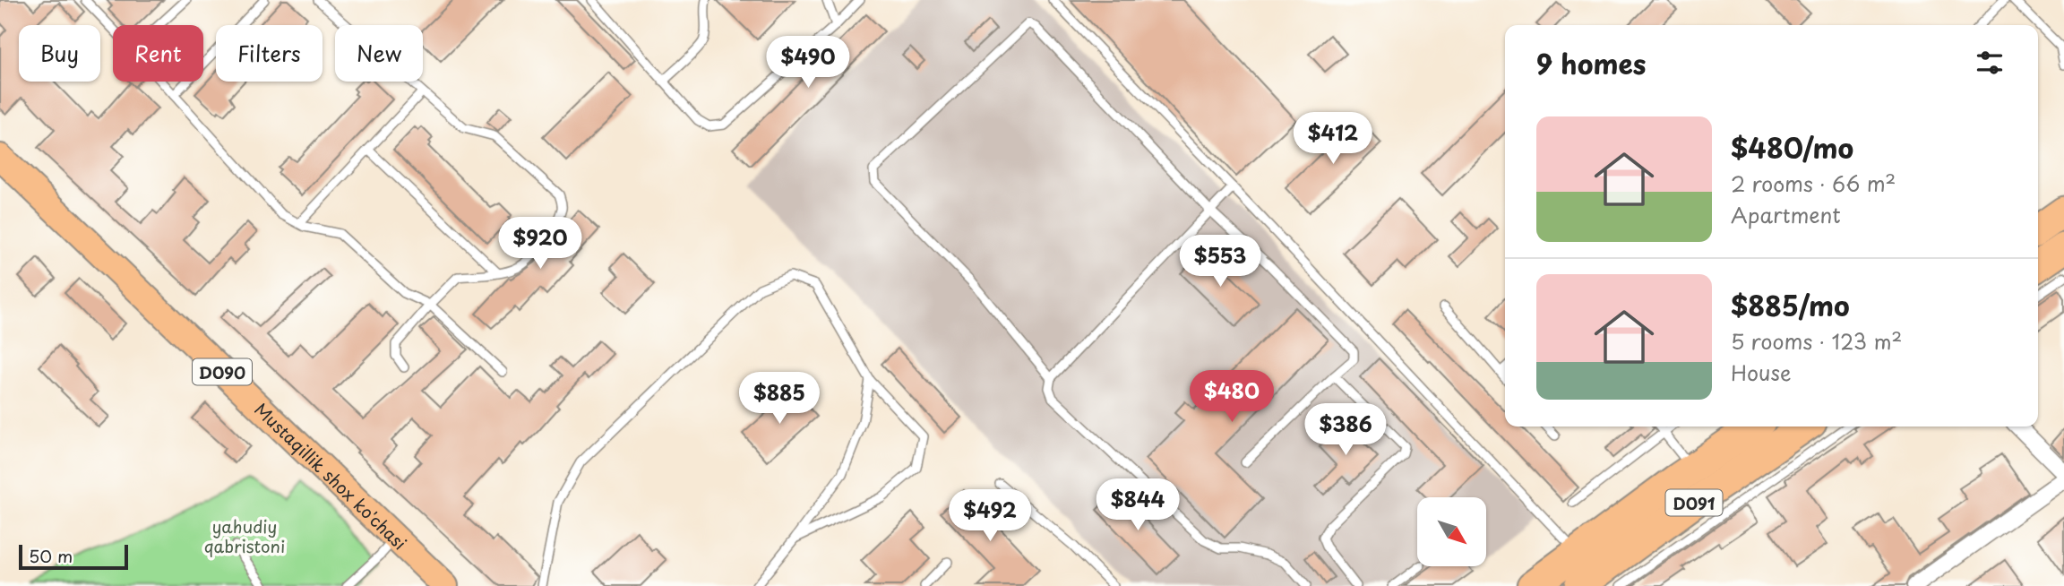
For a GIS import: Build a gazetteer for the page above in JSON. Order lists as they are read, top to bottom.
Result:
{
  "streets": {
    "highway": ["D091"],
    "main road": ["D090", "Mustaqillik shox ko'chasi"]
  },
  "parks": ["yahudiy qabristoni"],
  "scale_bar": "50 m",
  "north": "bottom right",
  "page": {
    "chip": [
      "Buy",
      "Rent",
      "Filters",
      "New"
    ],
    "heading": "9 homes",
    "price": [
      "$490",
      "$412",
      "$920",
      "$553",
      "$480",
      "$885",
      "$386",
      "$844",
      "$492"
    ],
    "list": [
      {
        "name": "$480/mo",
        "note": "2 rooms · 66 m² · Apartment"
      },
      {
        "name": "$885/mo",
        "note": "5 rooms · 123 m² · House"
      }
    ],
    "scale": "50 m"
  }
}
